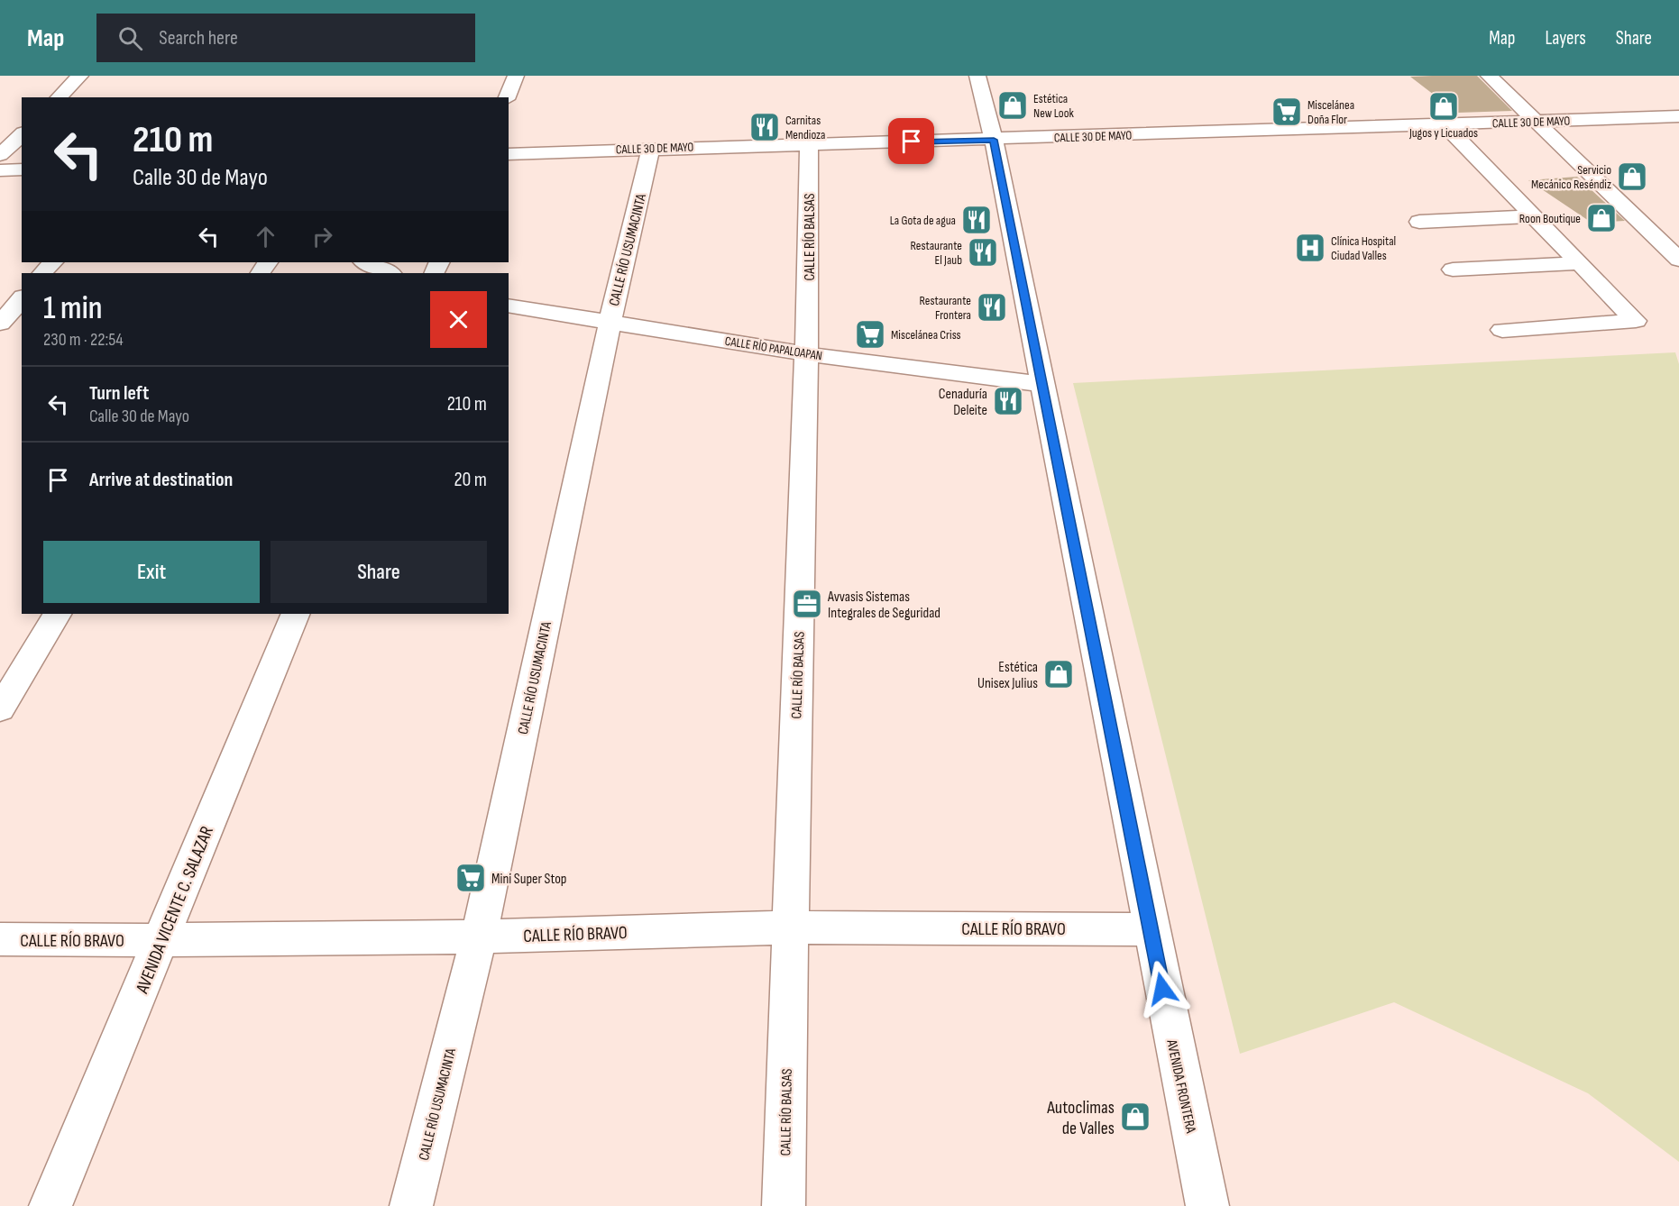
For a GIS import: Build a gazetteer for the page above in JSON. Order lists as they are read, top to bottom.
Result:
{
  "streets": {
    "street": [
      "CALLE 30 DE MAYO",
      "CALLE RÍO BALSAS",
      "CALLE RÍO USUMACINTA",
      "CALLE RÍO PAPALOAPAN",
      "AVENIDA VICENTE C. SALAZAR",
      "CALLE RÍO BRAVO",
      "AVENIDA FRONTERA"
    ]
  },
  "crossings": [
    ["CALLE 30 DE MAYO", "CALLE RÍO BALSAS"],
    ["CALLE 30 DE MAYO", "CALLE RÍO USUMACINTA"],
    ["CALLE 30 DE MAYO", "AVENIDA FRONTERA"],
    ["CALLE RÍO BALSAS", "CALLE RÍO PAPALOAPAN"],
    ["CALLE RÍO BALSAS", "CALLE RÍO BRAVO"],
    ["CALLE RÍO USUMACINTA", "CALLE RÍO PAPALOAPAN"],
    ["CALLE RÍO USUMACINTA", "CALLE RÍO BRAVO"],
    ["CALLE RÍO PAPALOAPAN", "AVENIDA FRONTERA"],
    ["AVENIDA VICENTE C. SALAZAR", "CALLE RÍO BRAVO"],
    ["CALLE RÍO BRAVO", "AVENIDA FRONTERA"]
  ],
  "places": {
    "shop": [
      "Estética New Look",
      "Jugos y Licuados",
      "Servicio Mecánico Reséndiz",
      "Roon Boutique",
      "Estética Unisex Julius",
      "Autoclimas de Valles"
    ],
    "supermarket": ["Miscelánea Doña Flor", "Miscelánea Criss", "Mini Super Stop"],
    "restaurant": [
      "Carnitas Mendioza",
      "La Gota de agua",
      "Restaurante El Jaub",
      "Restaurante Frontera",
      "Cenaduría Deleite"
    ],
    "hospital": ["Clínica Hospital Ciudad Valles"],
    "office": ["Avvasis Sistemas Integrales de Seguridad"]
  },
  "page": {
    "header": "Map",
    "search": "Search here",
    "nav": ["Map", "Layers", "Share"],
    "turn": ["210 m", "Calle 30 de Mayo"],
    "heading": ["1 min", "230 m · 22:54"],
    "list": [
      {
        "name": "Turn left",
        "note": "Calle 30 de Mayo",
        "value": "210 m"
      },
      {
        "name": "Arrive at destination",
        "value": "20 m"
      }
    ],
    "buttons": ["Exit", "Share"]
  }
}
